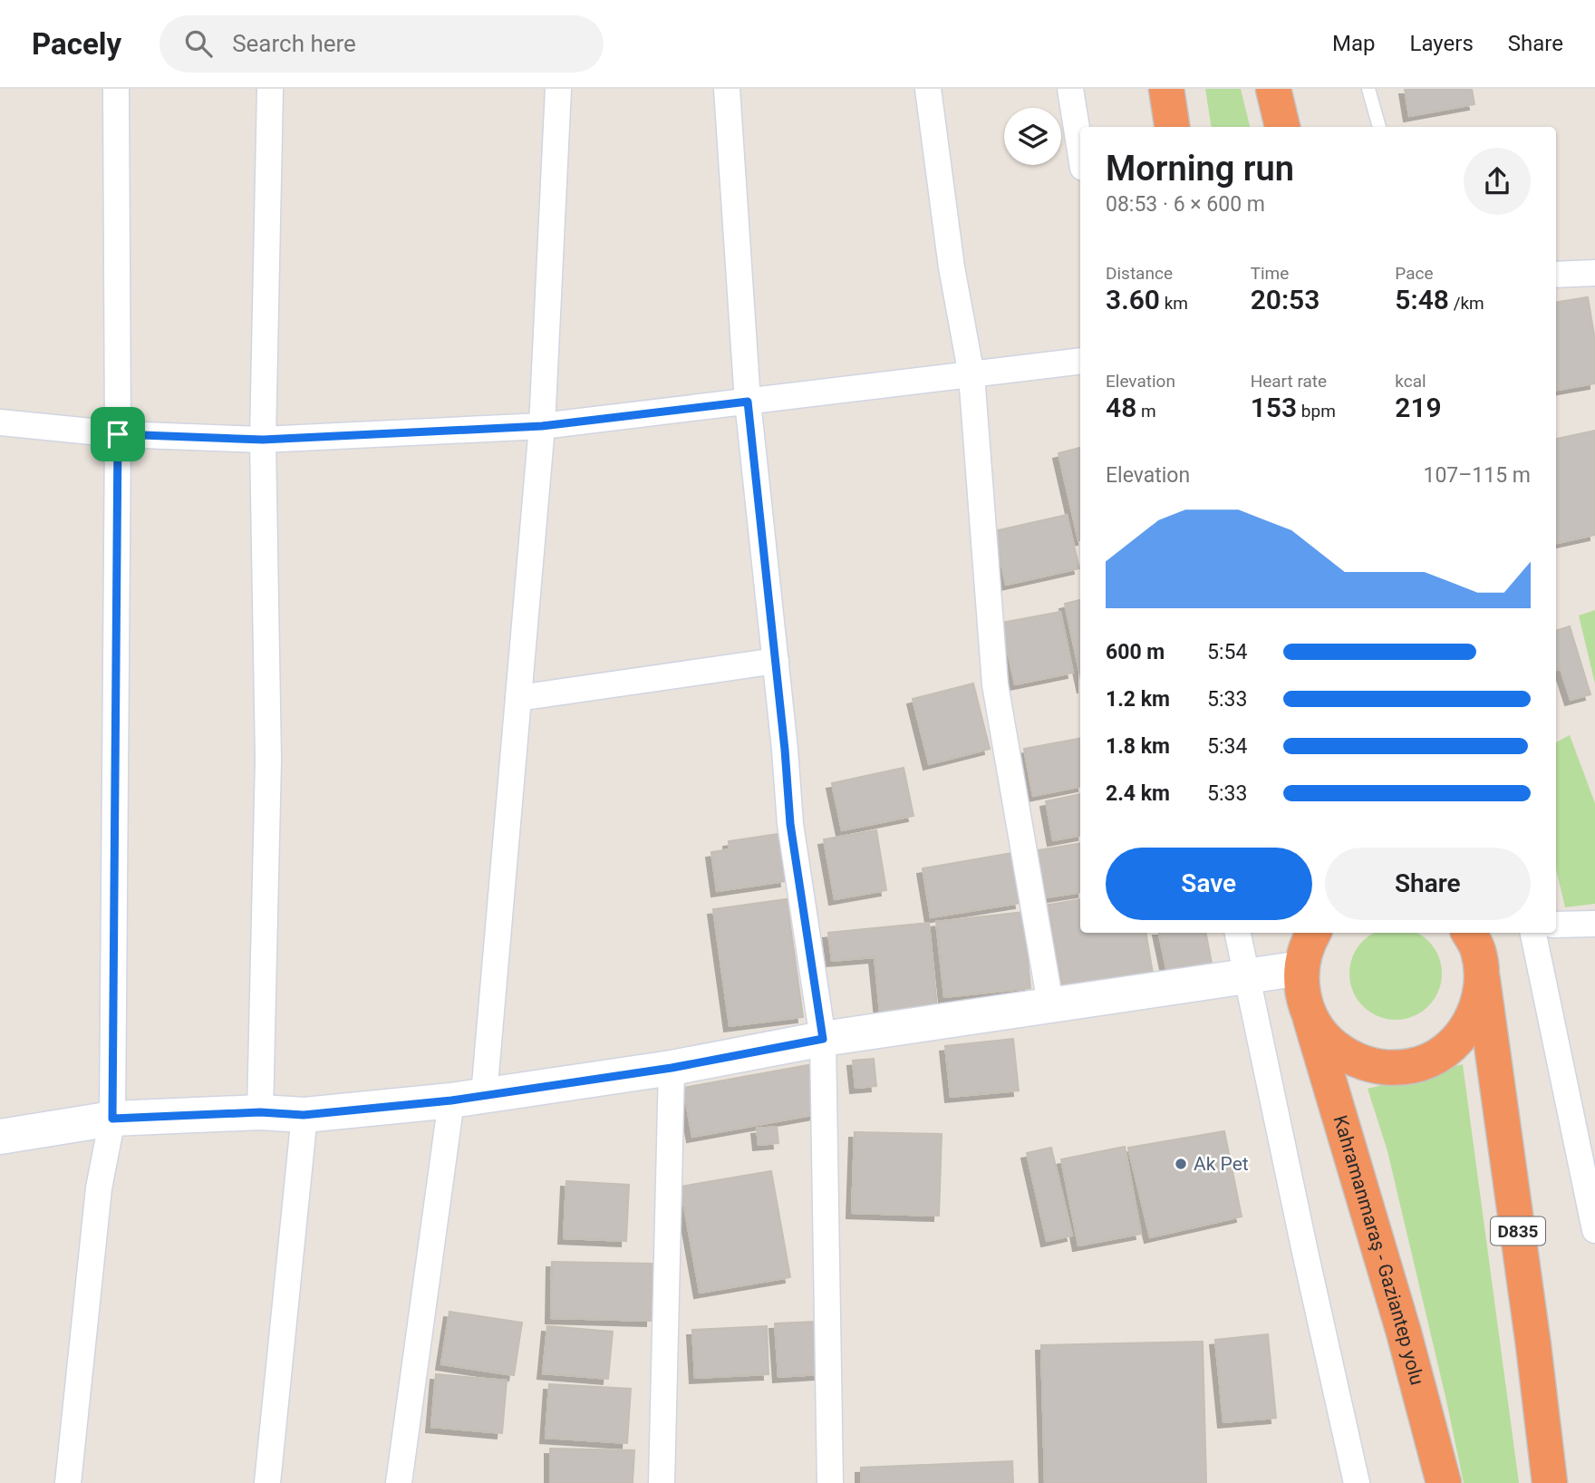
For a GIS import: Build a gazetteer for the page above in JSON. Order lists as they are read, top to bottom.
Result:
{
  "streets": {
    "highway": ["D835", "Kahramanmaraş - Gaziantep yolu"]
  },
  "places": ["Ak Pet"],
  "page": {
    "header": "Pacely",
    "search": "Search here",
    "nav": ["Map", "Layers", "Share"],
    "heading": ["Morning run", "08:53 · 6 × 600 m"],
    "stats": [
      ["Distance", "3.60 km"],
      ["Time", "20:53"],
      ["Pace", "5:48 /km"],
      ["Elevation", "48 m"],
      ["Heart rate", "153 bpm"],
      ["kcal", "219"]
    ],
    "chart": ["Elevation", "107–115 m"],
    "list": [
      {
        "name": "600 m",
        "note": "5:54"
      },
      {
        "name": "1.2 km",
        "note": "5:33"
      },
      {
        "name": "1.8 km",
        "note": "5:34"
      },
      {
        "name": "2.4 km",
        "note": "5:33"
      }
    ],
    "buttons": ["Save", "Share"]
  }
}
